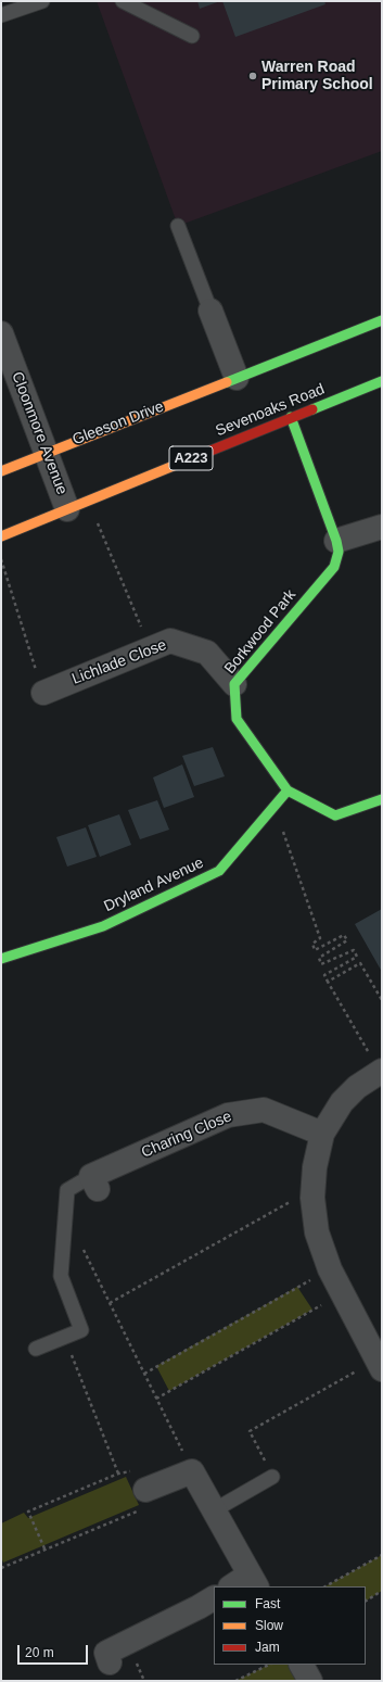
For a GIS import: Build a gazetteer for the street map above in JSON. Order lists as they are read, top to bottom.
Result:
{
  "streets": {
    "street": [
      "Sevenoaks Road",
      "Gleeson Drive",
      "Cloonmore Avenue",
      "A223",
      "Borkwood Park",
      "Lichlade Close",
      "Dryland Avenue",
      "Charing Close"
    ]
  },
  "crossings": [
    ["Sevenoaks Road", "Cloonmore Avenue"],
    ["Sevenoaks Road", "Borkwood Park"],
    ["Gleeson Drive", "Cloonmore Avenue"],
    ["Borkwood Park", "Lichlade Close"],
    ["Borkwood Park", "Dryland Avenue"]
  ],
  "places": ["Warren Road Primary School"],
  "legend": ["Fast", "Slow", "Jam"],
  "scale_bar": "20 m"
}
